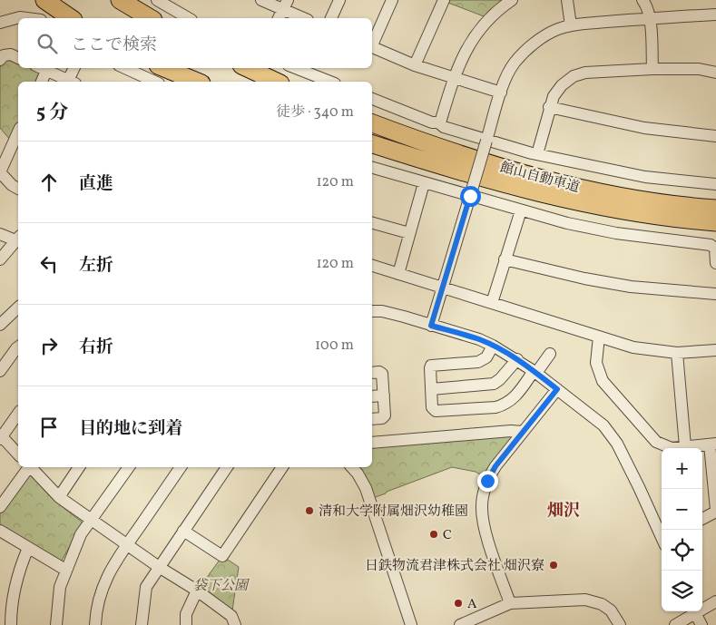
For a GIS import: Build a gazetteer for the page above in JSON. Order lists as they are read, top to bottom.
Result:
{
  "streets": {
    "highway": ["館山自動車道"]
  },
  "districts": ["畑沢"],
  "parks": ["袋下公園"],
  "places": [
    "清和大学附属畑沢幼稚園",
    "C",
    "日鉄物流君津株式会社 畑沢寮",
    "A"
  ],
  "page": {
    "search": "ここで検索",
    "heading": ["5 分", "徒歩 · 340 m"],
    "list": [
      ["直進", "120 m"],
      ["左折", "120 m"],
      ["右折", "100 m"],
      "目的地に到着"
    ],
    "map_buttons": ["+", "−"]
  }
}
